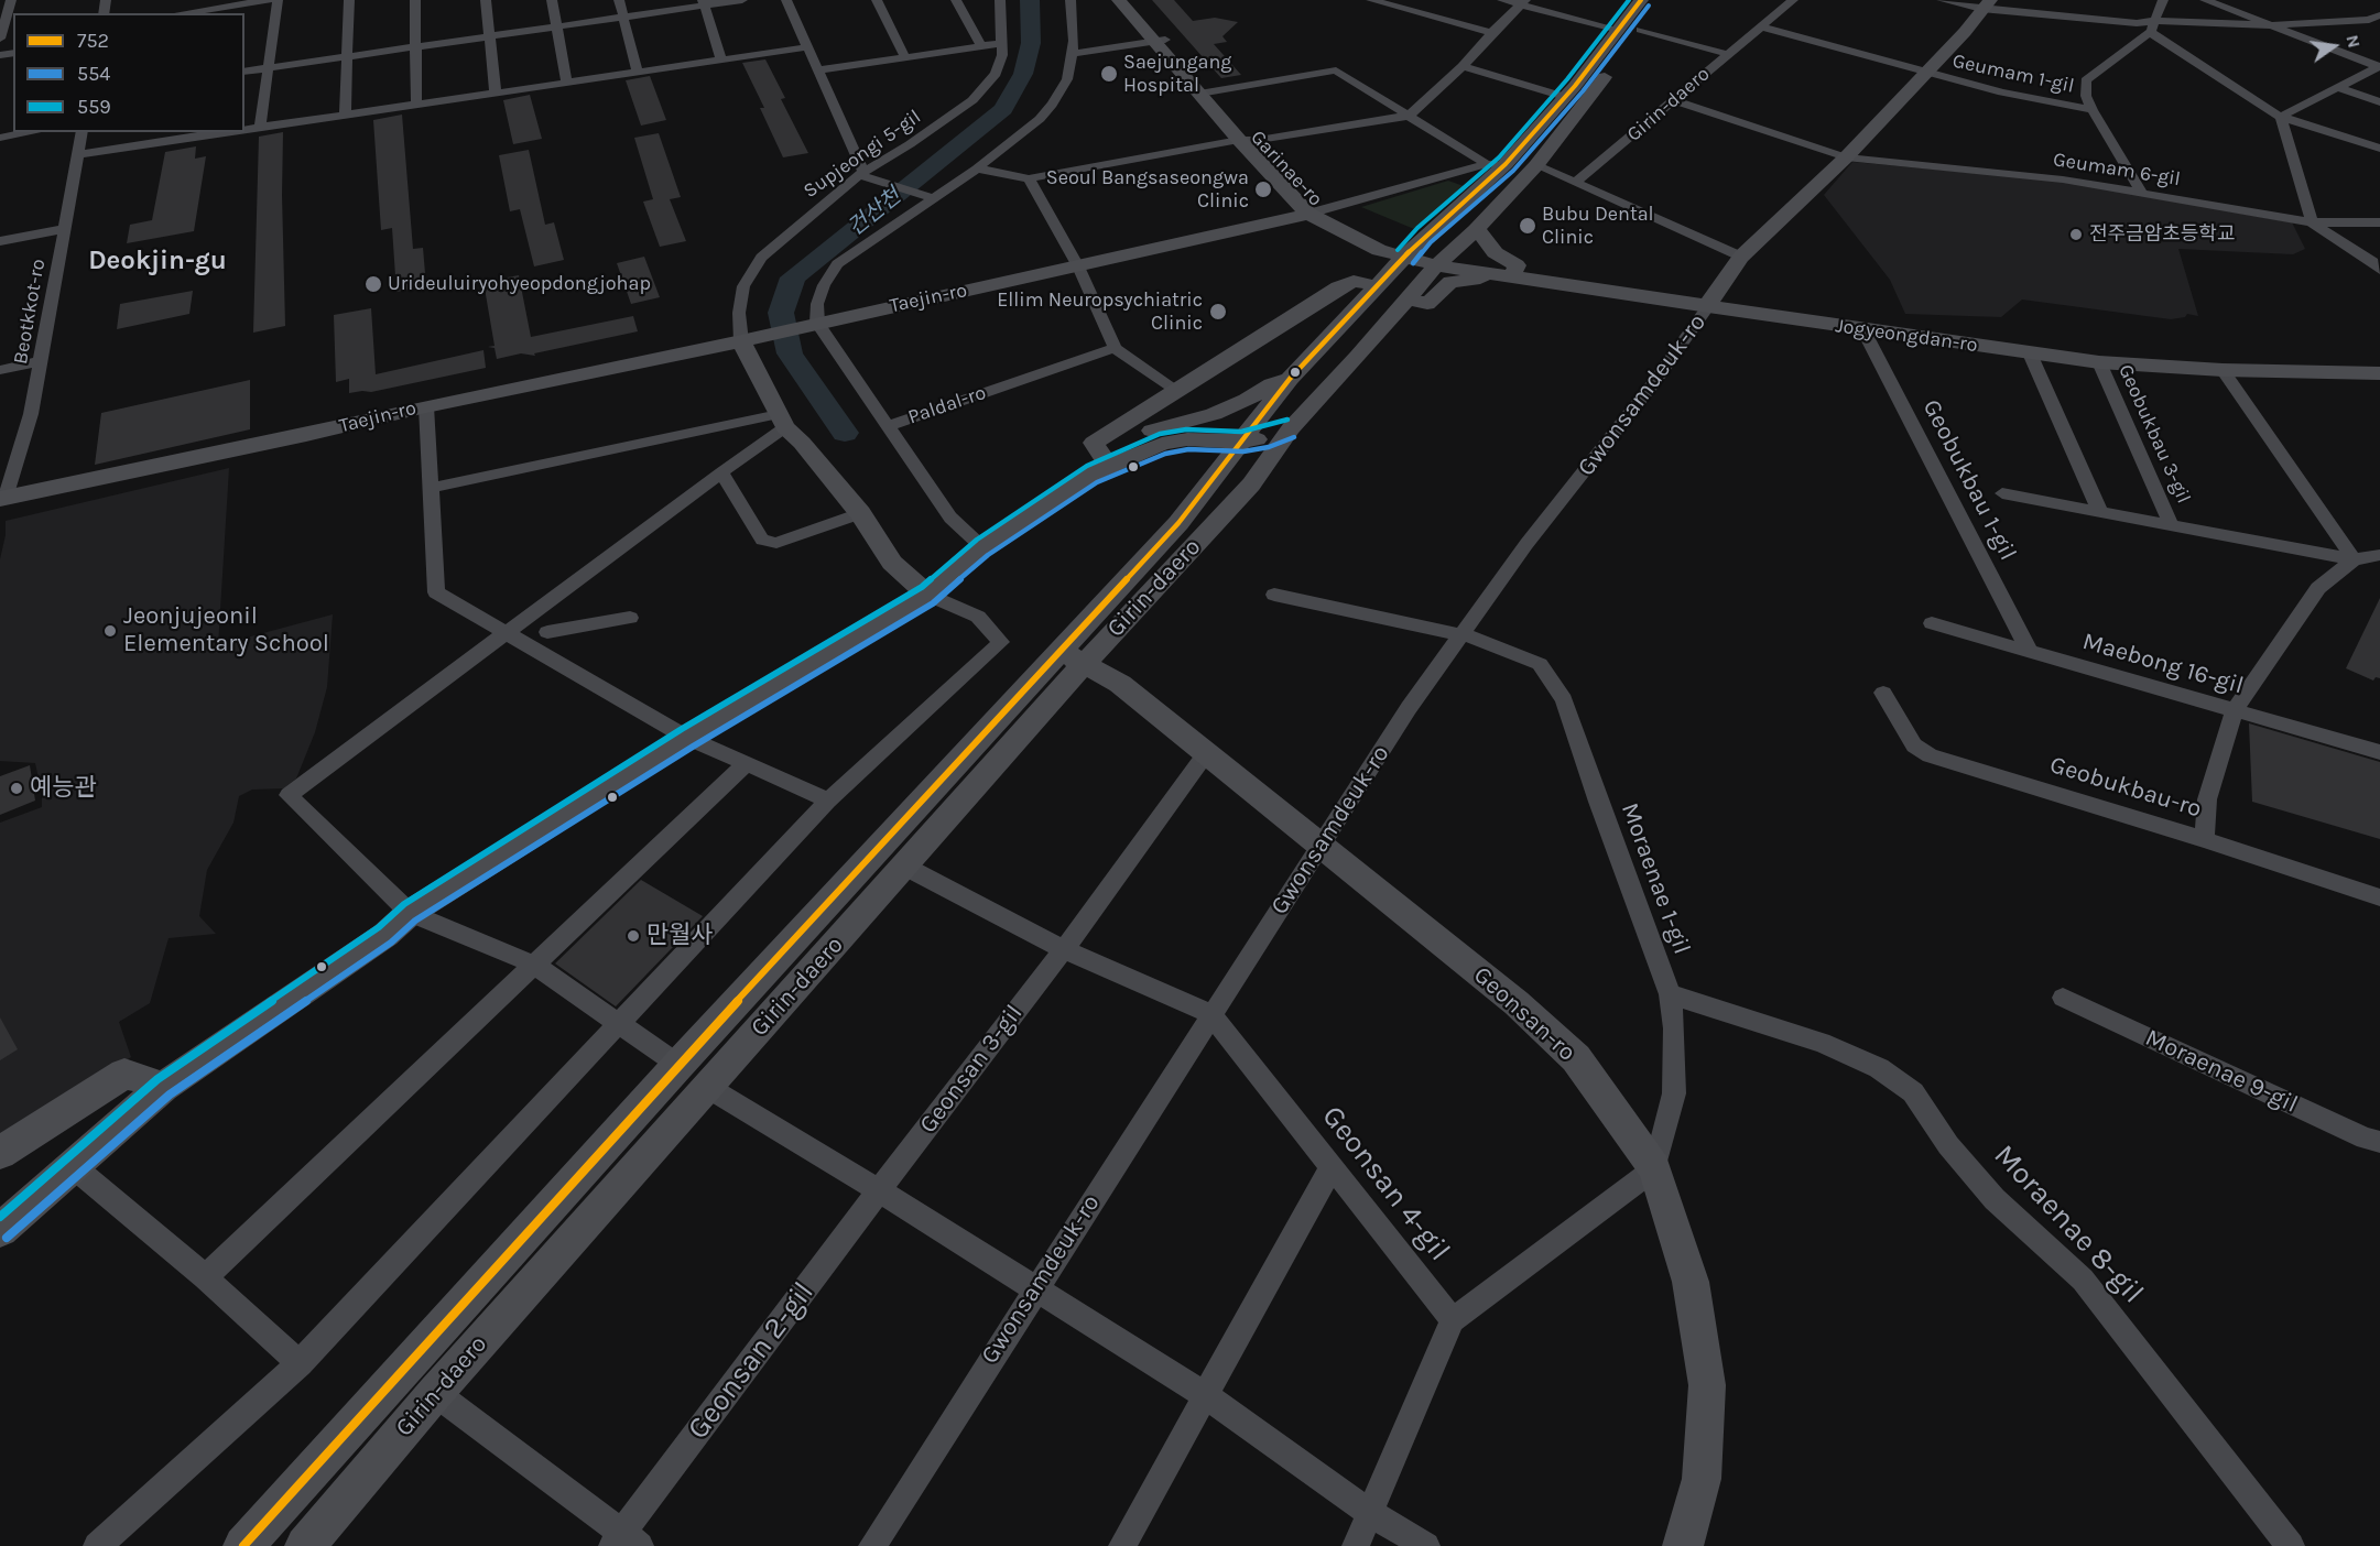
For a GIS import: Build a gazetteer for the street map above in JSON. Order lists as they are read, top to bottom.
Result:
{
  "streets": {
    "street": [
      "Geumam 1-gil",
      "Girin-daero",
      "Supjeongi 5-gil",
      "Garinae-ro",
      "Geumam 6-gil",
      "Taejin-ro",
      "Beotkkot-ro",
      "Jogyeongdan-ro",
      "Gwonsamdeuk-ro",
      "Paldal-ro",
      "Geobukbau 3-gil",
      "Geobukbau 1-gil",
      "Maebong 16-gil",
      "Geobukbau-ro",
      "Moraenae 1-gil",
      "Geonsan-ro",
      "Geonsan 3-gil",
      "Moraenae 9-gil",
      "Geonsan 4-gil",
      "Moraenae 8-gil",
      "Geonsan 2-gil"
    ]
  },
  "crossings": [
    ["Geumam 1-gil", "Geumam 6-gil"],
    ["Geumam 1-gil", "Gwonsamdeuk-ro"],
    ["Girin-daero", "Garinae-ro"],
    ["Girin-daero", "Jogyeongdan-ro"],
    ["Girin-daero", "Geonsan-ro"],
    ["Girin-daero", "Geonsan 4-gil"],
    ["Girin-daero", "Geonsan 2-gil"],
    ["Supjeongi 5-gil", "Taejin-ro"],
    ["Garinae-ro", "Taejin-ro"],
    ["Garinae-ro", "Jogyeongdan-ro"],
    ["Geumam 6-gil", "Gwonsamdeuk-ro"],
    ["Taejin-ro", "Beotkkot-ro"],
    ["Jogyeongdan-ro", "Gwonsamdeuk-ro"],
    ["Jogyeongdan-ro", "Geobukbau 3-gil"],
    ["Jogyeongdan-ro", "Geobukbau 1-gil"],
    ["Gwonsamdeuk-ro", "Geonsan-ro"],
    ["Gwonsamdeuk-ro", "Geonsan 4-gil"],
    ["Geobukbau 3-gil", "Maebong 16-gil"],
    ["Geobukbau 3-gil", "Geobukbau-ro"],
    ["Geobukbau 1-gil", "Maebong 16-gil"],
    ["Moraenae 1-gil", "Geonsan-ro"],
    ["Moraenae 1-gil", "Moraenae 8-gil"],
    ["Geonsan 3-gil", "Geonsan 4-gil"],
    ["Geonsan 3-gil", "Geonsan 2-gil"]
  ],
  "districts": ["Deokjin-gu"],
  "water": ["건산천"],
  "places": [
    "Saejungang Hospital",
    "Seoul Bangsaseongwa Clinic",
    "Bubu Dental Clinic",
    "전주금암초등학교",
    "Urideuluiryohyeopdongjohap",
    "Ellim Neuropsychiatric Clinic",
    "Jeonjujeonil Elementary School",
    "예능관",
    "만월사"
  ],
  "lines": ["transit line 752", "transit line 559", "transit line 554"],
  "legend": ["752", "554", "559"],
  "north": "right"
}
